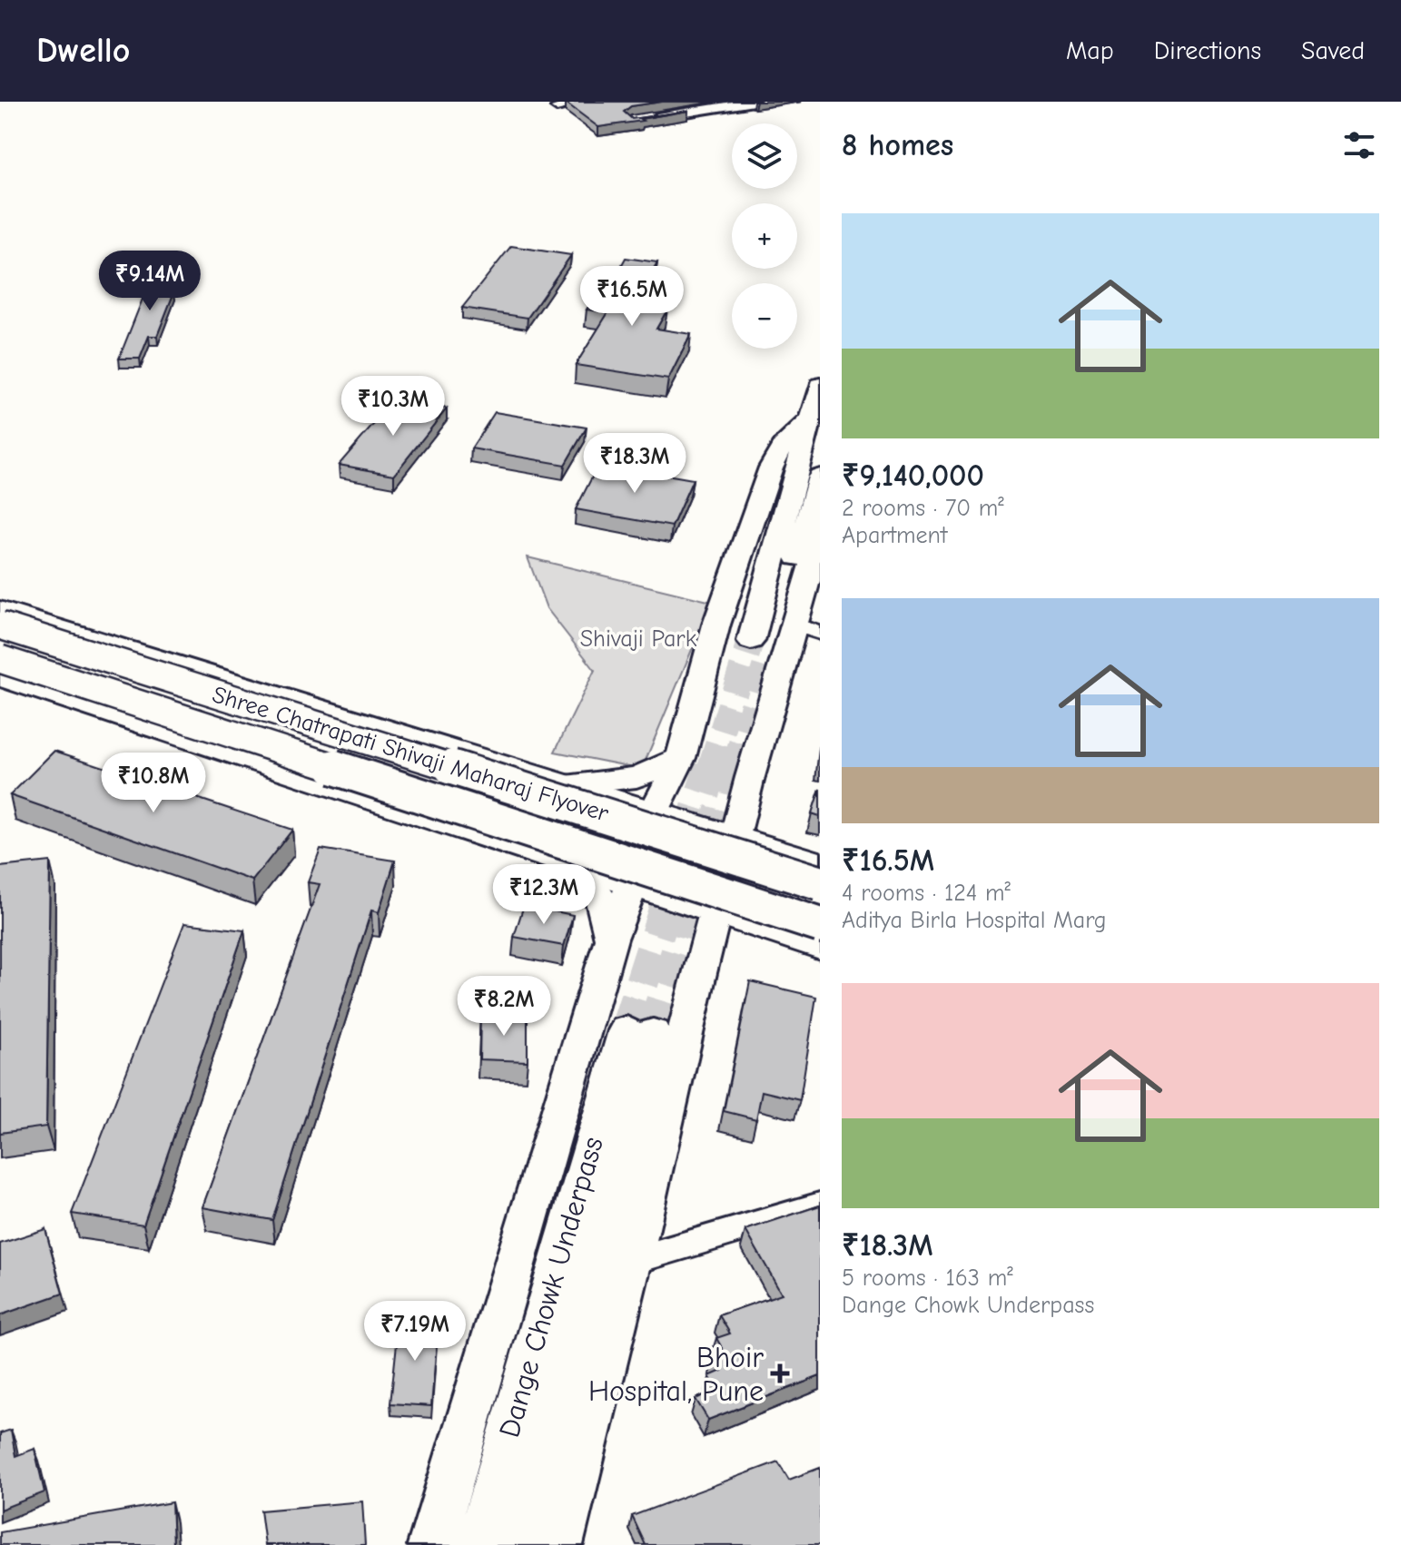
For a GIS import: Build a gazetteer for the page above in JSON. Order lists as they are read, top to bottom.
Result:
{
  "streets": {
    "main road": ["Shree Chatrapati Shivaji Maharaj Flyover", "Dange Chowk Underpass"]
  },
  "parks": ["Shivaji Park"],
  "places": {
    "health": ["Bhoir Hospital, Pune"]
  },
  "page": {
    "header": "Dwello",
    "nav": ["Map", "Directions", "Saved"],
    "heading": "8 homes",
    "map_buttons": ["+", "−"],
    "list": [
      {
        "name": "₹9,140,000",
        "note": "2 rooms · 70 m² · Apartment"
      },
      {
        "name": "₹16.5M",
        "note": "4 rooms · 124 m² · Aditya Birla Hospital Marg"
      },
      {
        "name": "₹18.3M",
        "note": "5 rooms · 163 m² · Dange Chowk Underpass"
      }
    ],
    "price": [
      "₹9.14M",
      "₹16.5M",
      "₹10.3M",
      "₹18.3M",
      "₹10.8M",
      "₹12.3M",
      "₹8.2M",
      "₹7.19M"
    ]
  }
}
